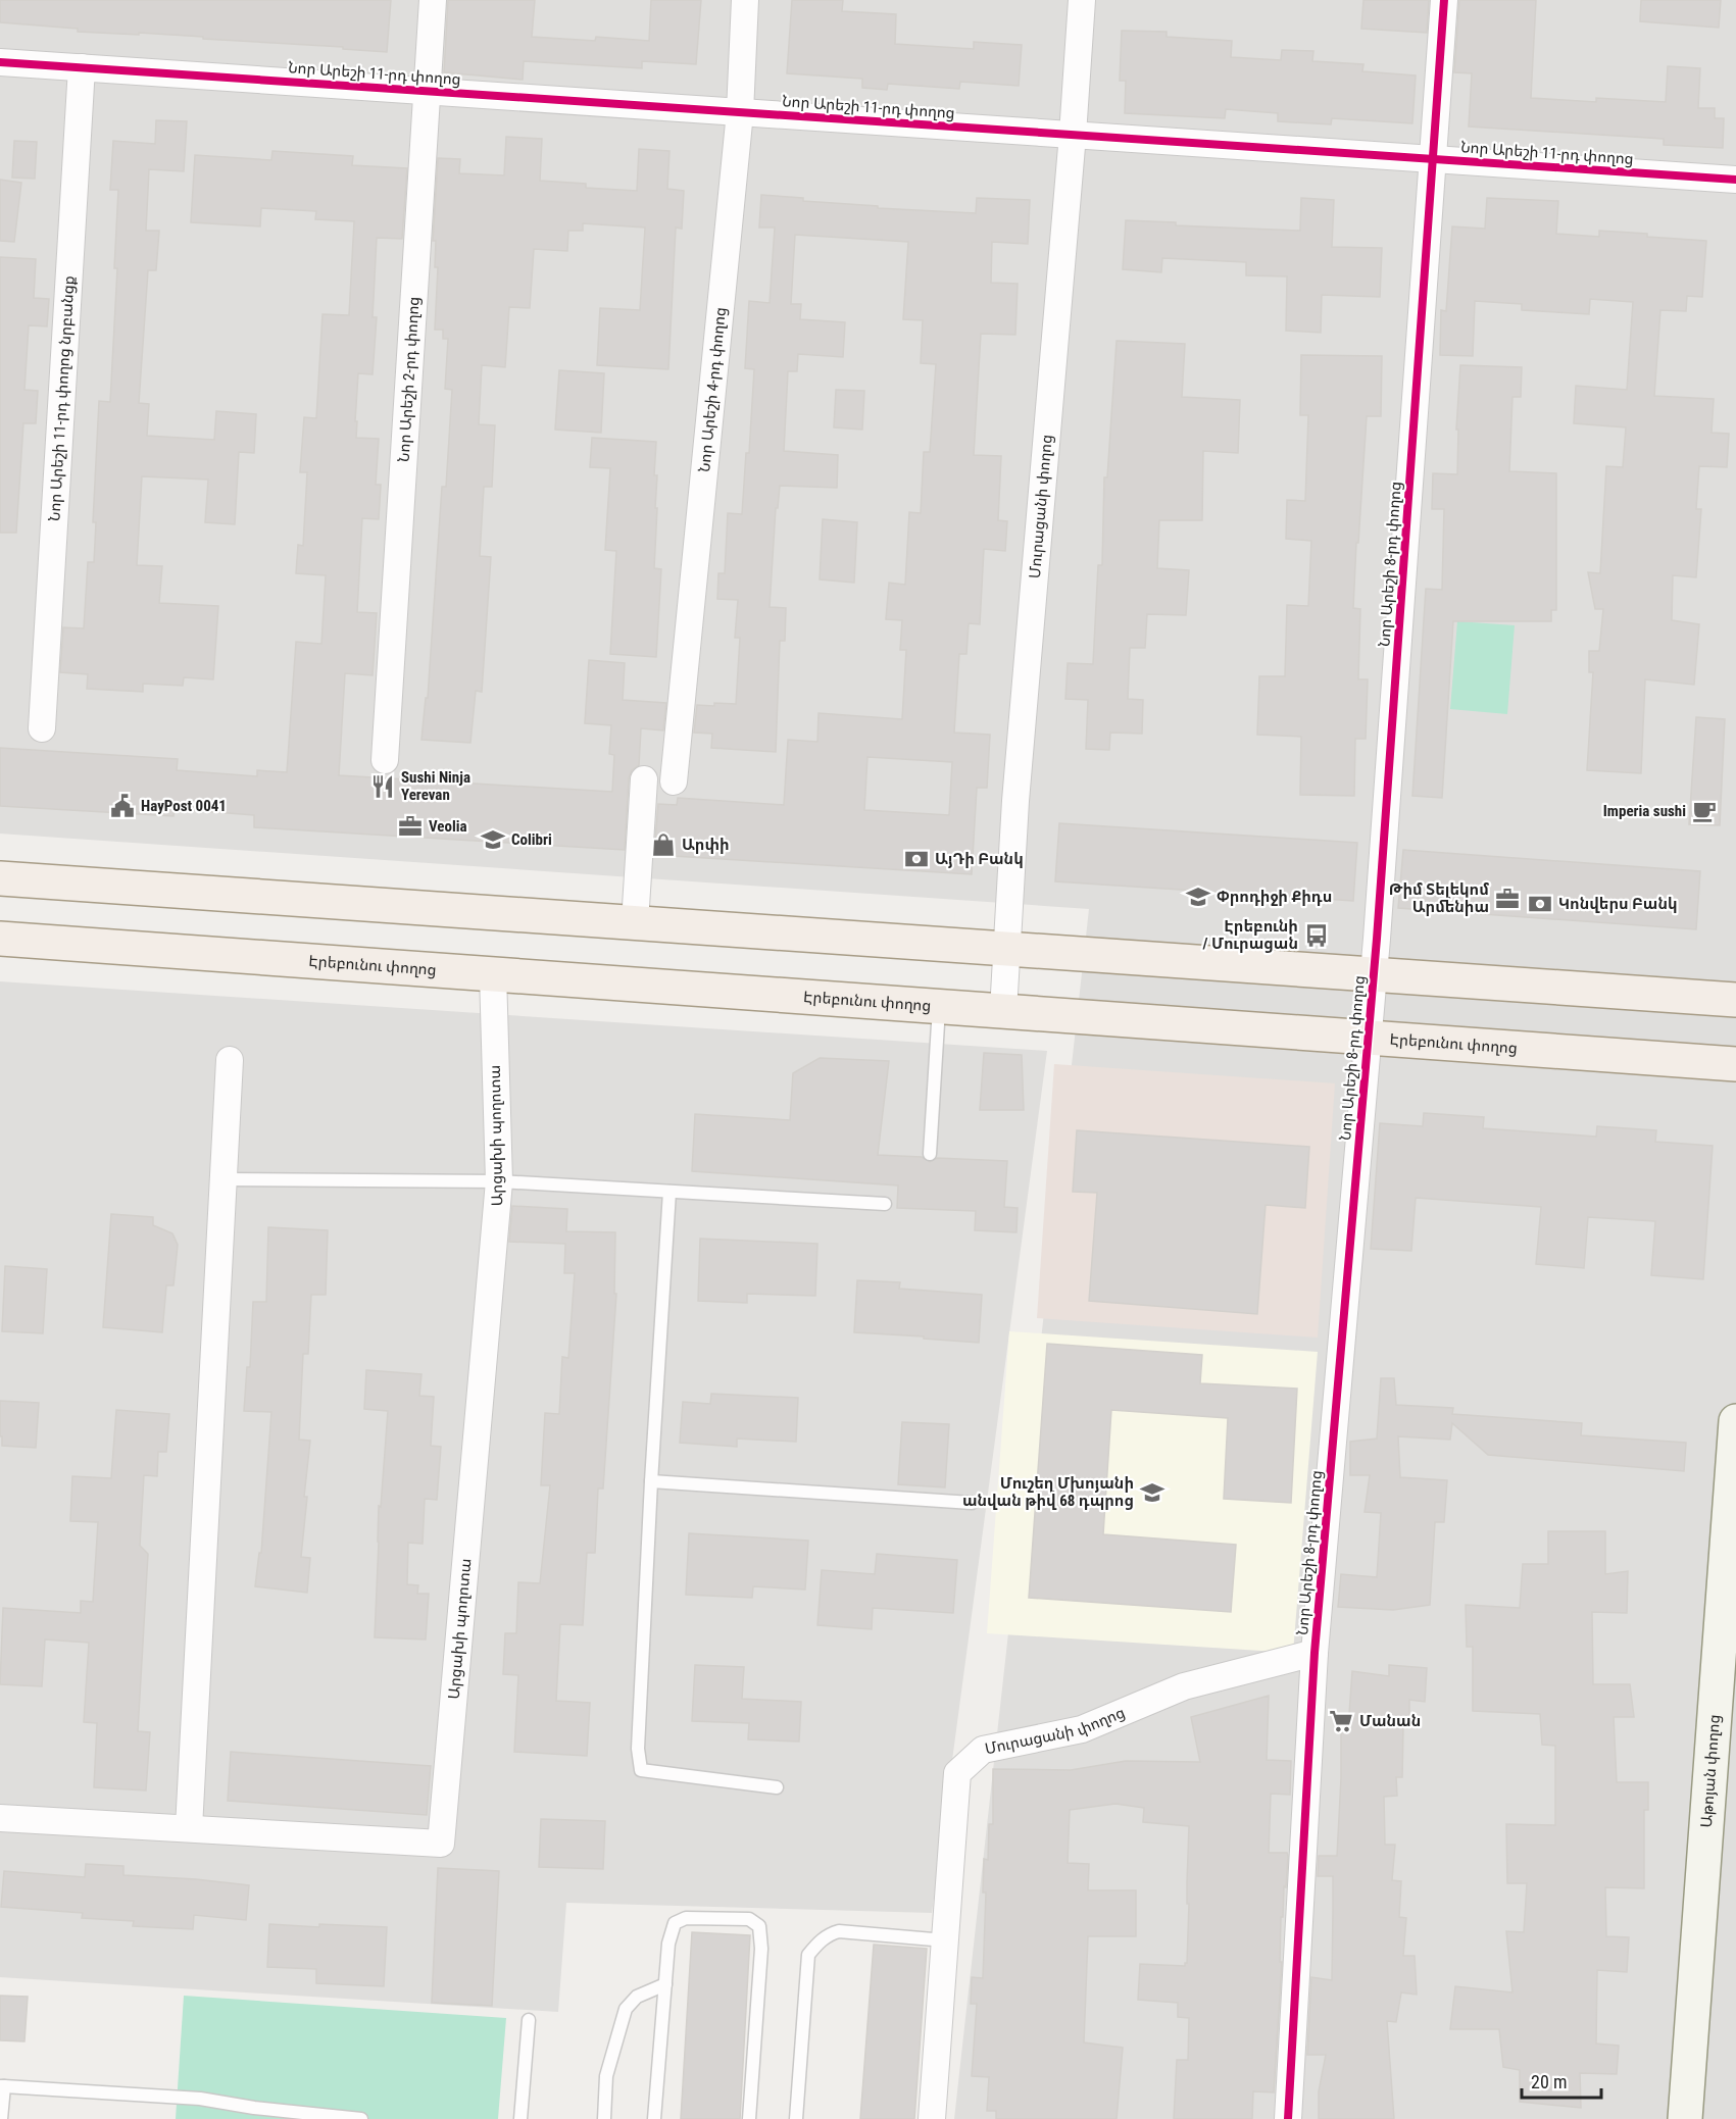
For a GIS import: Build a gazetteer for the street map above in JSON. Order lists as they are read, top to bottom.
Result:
{
  "streets": {
    "main road": ["Էրեբունու փողոց", "Աթոյան փողոց"],
    "street": [
      "Նոր Արեշի 11-րդ փողոց",
      "Նոր Արեշի 2-րդ փողոց",
      "Նոր Արեշի 4-րդ փողոց",
      "Նոր Արեշի 11-րդ փողոց նրբանցք",
      "Մուրացանի փողոց",
      "Նոր Արեշի 8-րդ փողոց",
      "Արցախի պողոտա"
    ]
  },
  "crossings": [
    ["Նոր Արեշի 11-րդ փողոց", "Նոր Արեշի 2-րդ փողոց"],
    ["Նոր Արեշի 11-րդ փողոց", "Նոր Արեշի 4-րդ փողոց"],
    ["Նոր Արեշի 11-րդ փողոց", "Նոր Արեշի 11-րդ փողոց նրբանցք"],
    ["Նոր Արեշի 11-րդ փողոց", "Մուրացանի փողոց"],
    ["Նոր Արեշի 11-րդ փողոց", "Նոր Արեշի 8-րդ փողոց"],
    ["Մուրացանի փողոց", "Նոր Արեշի 8-րդ փողոց"],
    ["Մուրացանի փողոց", "Էրեբունու փողոց"],
    ["Նոր Արեշի 8-րդ փողոց", "Էրեբունու փողոց"],
    ["Էրեբունու փողոց", "Արցախի պողոտա"]
  ],
  "places": {
    "restaurant": ["Sushi Ninja Yerevan"],
    "public building": ["HayPost 0041"],
    "cafe": ["Imperia sushi"],
    "office": ["Veolia", "Թիմ Տելեկոմ Արմենիա"],
    "school or university": ["Colibri", "Փրոդիջի Քիդս", "Մուշեղ Մխոյանի անվան թիվ 68 դպրոց"],
    "shop": ["Արփի"],
    "bank": ["ԱյԴի Բանկ", "Կոնվերս Բանկ"],
    "bus stop": ["Էրեբունի / Մուրացան"],
    "supermarket": ["Մանան"]
  },
  "scale_bar": "20 m"
}
